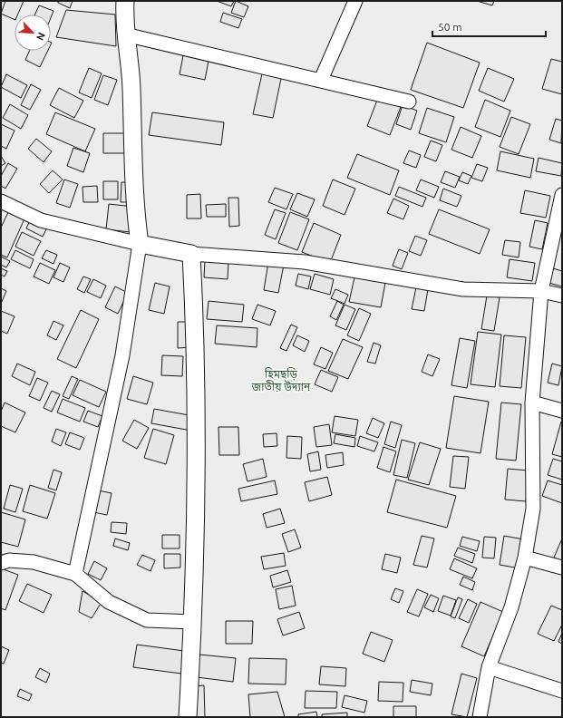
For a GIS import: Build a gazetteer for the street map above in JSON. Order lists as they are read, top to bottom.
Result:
{
  "parks": ["হিমছড়ি জাতীয় উদ্যান"],
  "scale_bar": "50 m",
  "north": "bottom right"
}
